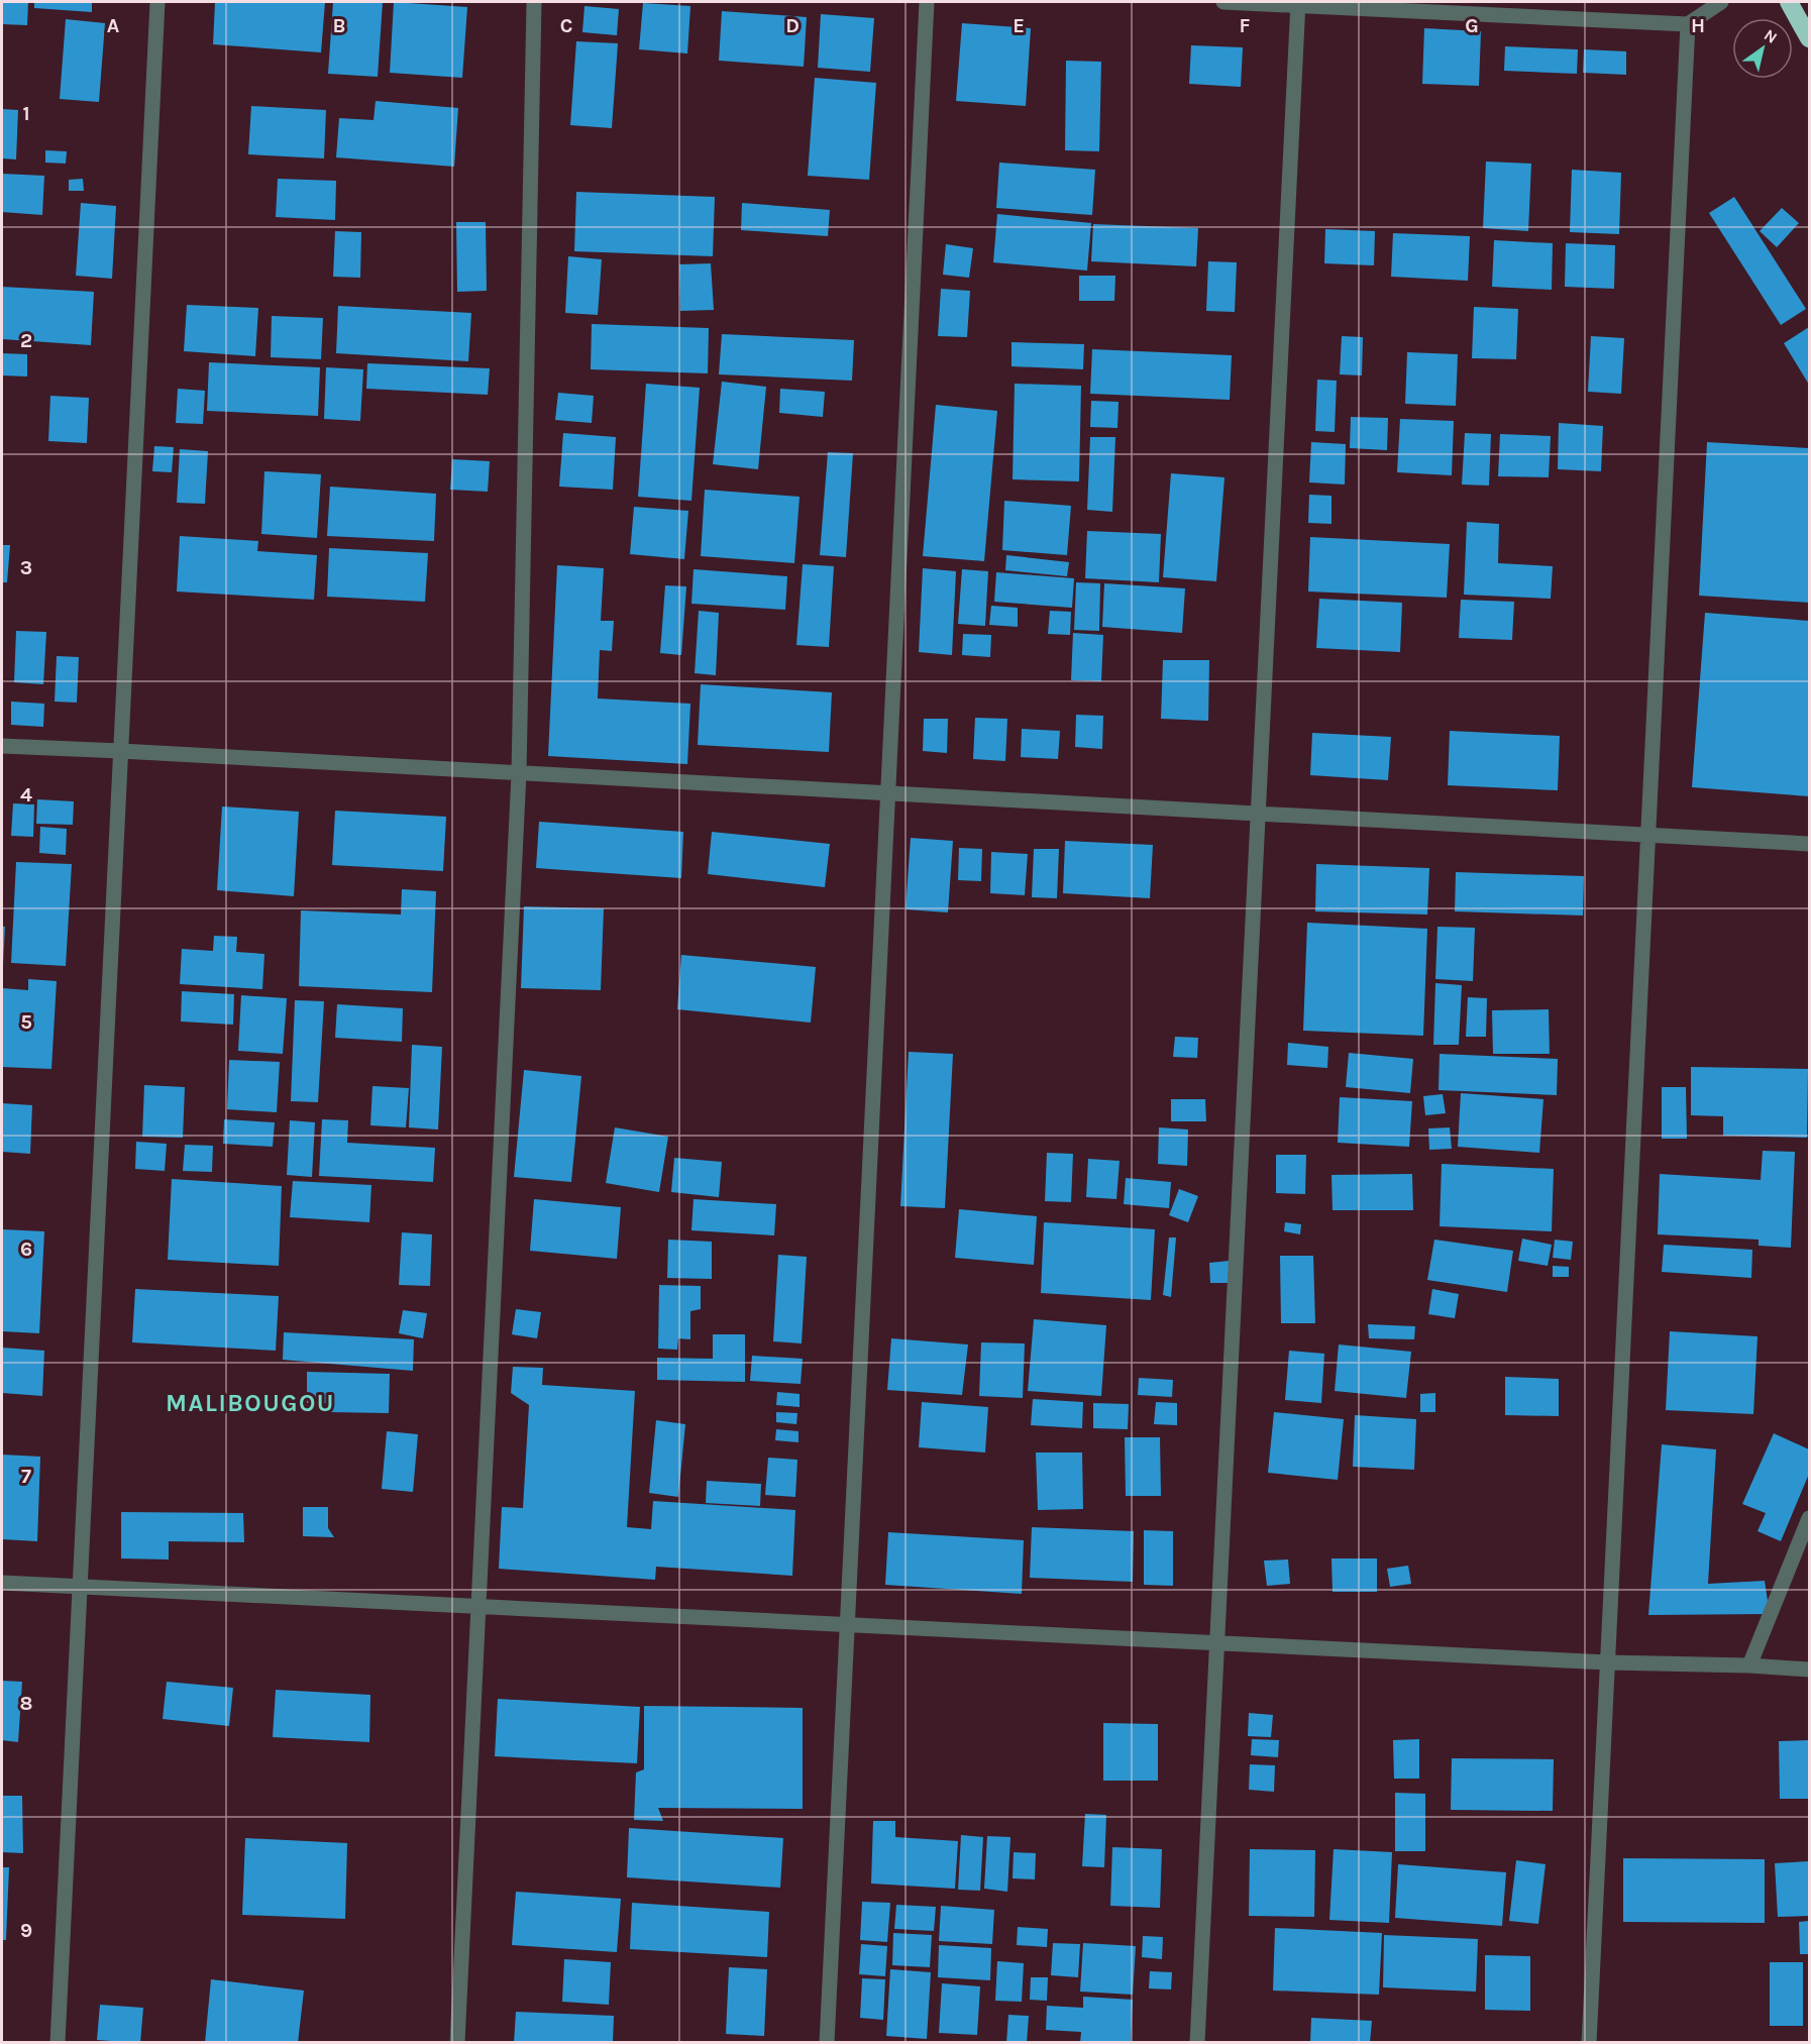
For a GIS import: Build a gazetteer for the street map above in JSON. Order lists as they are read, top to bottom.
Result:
{
  "districts": ["MALIBOUGOU"],
  "north": "top right",
  "grid": {
    "columns": [
      "A",
      "B",
      "C",
      "D",
      "E",
      "F",
      "G",
      "H"
    ],
    "rows": [
      "1",
      "2",
      "3",
      "4",
      "5",
      "6",
      "7",
      "8",
      "9"
    ]
  }
}
